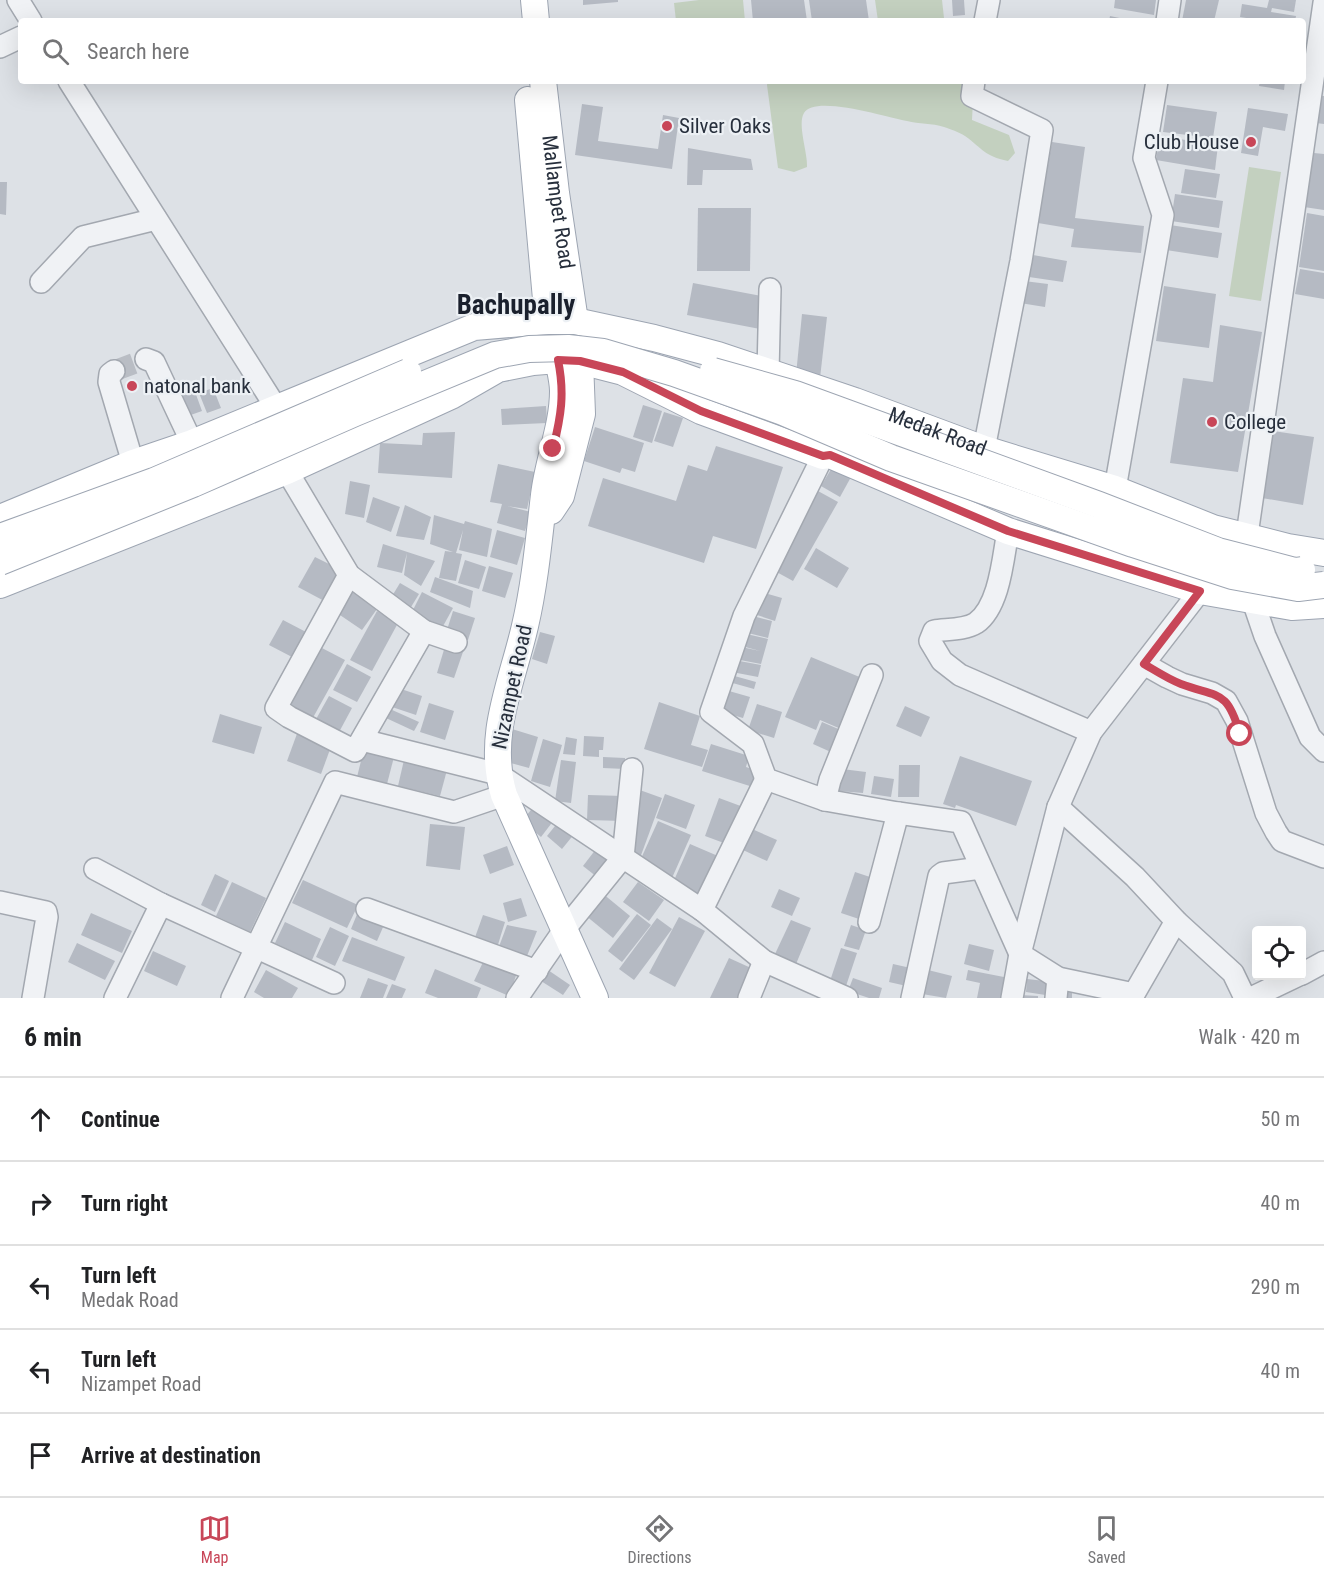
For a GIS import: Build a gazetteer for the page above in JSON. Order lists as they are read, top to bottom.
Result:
{
  "streets": {
    "main road": ["Mallampet Road", "Medak Road", "Nizampet Road"]
  },
  "crossings": [
    ["Mallampet Road", "Medak Road"]
  ],
  "districts": ["Bachupally"],
  "places": [
    "Silver Oaks",
    "Club House",
    "natonal bank",
    "College"
  ],
  "page": {
    "search": "Search here",
    "heading": ["6 min", "Walk · 420 m"],
    "list": [
      ["Continue", "50 m"],
      ["Turn right", "40 m"],
      ["Turn left", "Medak Road", "290 m"],
      ["Turn left", "Nizampet Road", "40 m"],
      "Arrive at destination"
    ],
    "nav": ["Map", "Directions", "Saved"]
  }
}
